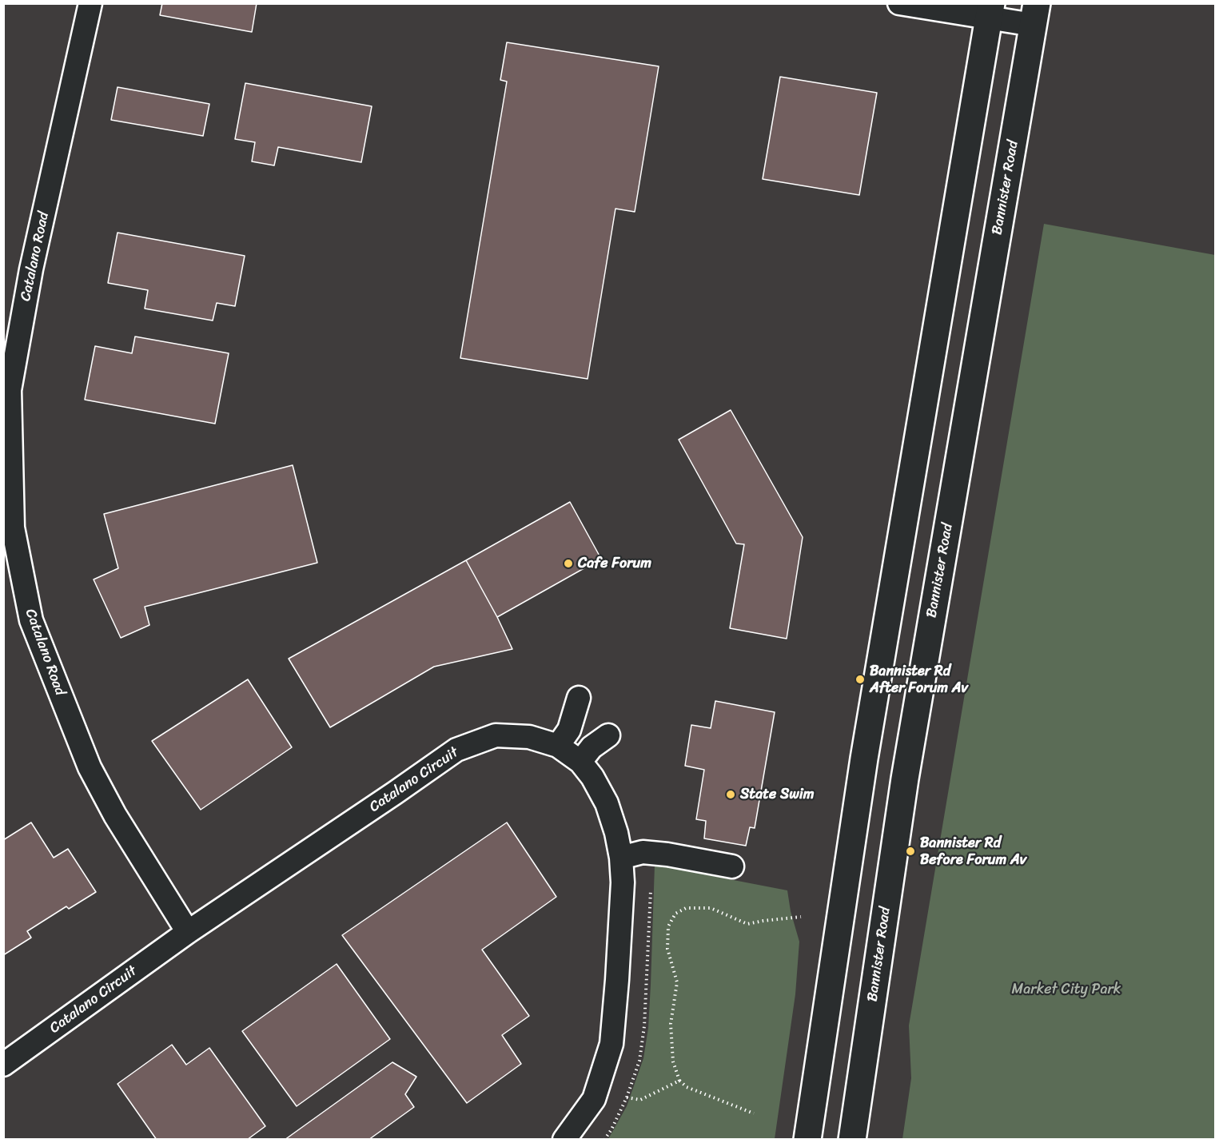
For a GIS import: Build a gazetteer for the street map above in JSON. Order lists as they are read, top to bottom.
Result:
{
  "streets": {
    "main road": ["Bannister Road"],
    "street": ["Catalano Road", "Catalano Circuit"]
  },
  "crossings": [
    ["Catalano Road", "Catalano Circuit"]
  ],
  "parks": ["Market City Park"],
  "places": [
    "Cafe Forum",
    "Bannister Rd After Forum Av",
    "State Swim",
    "Bannister Rd Before Forum Av"
  ]
}
